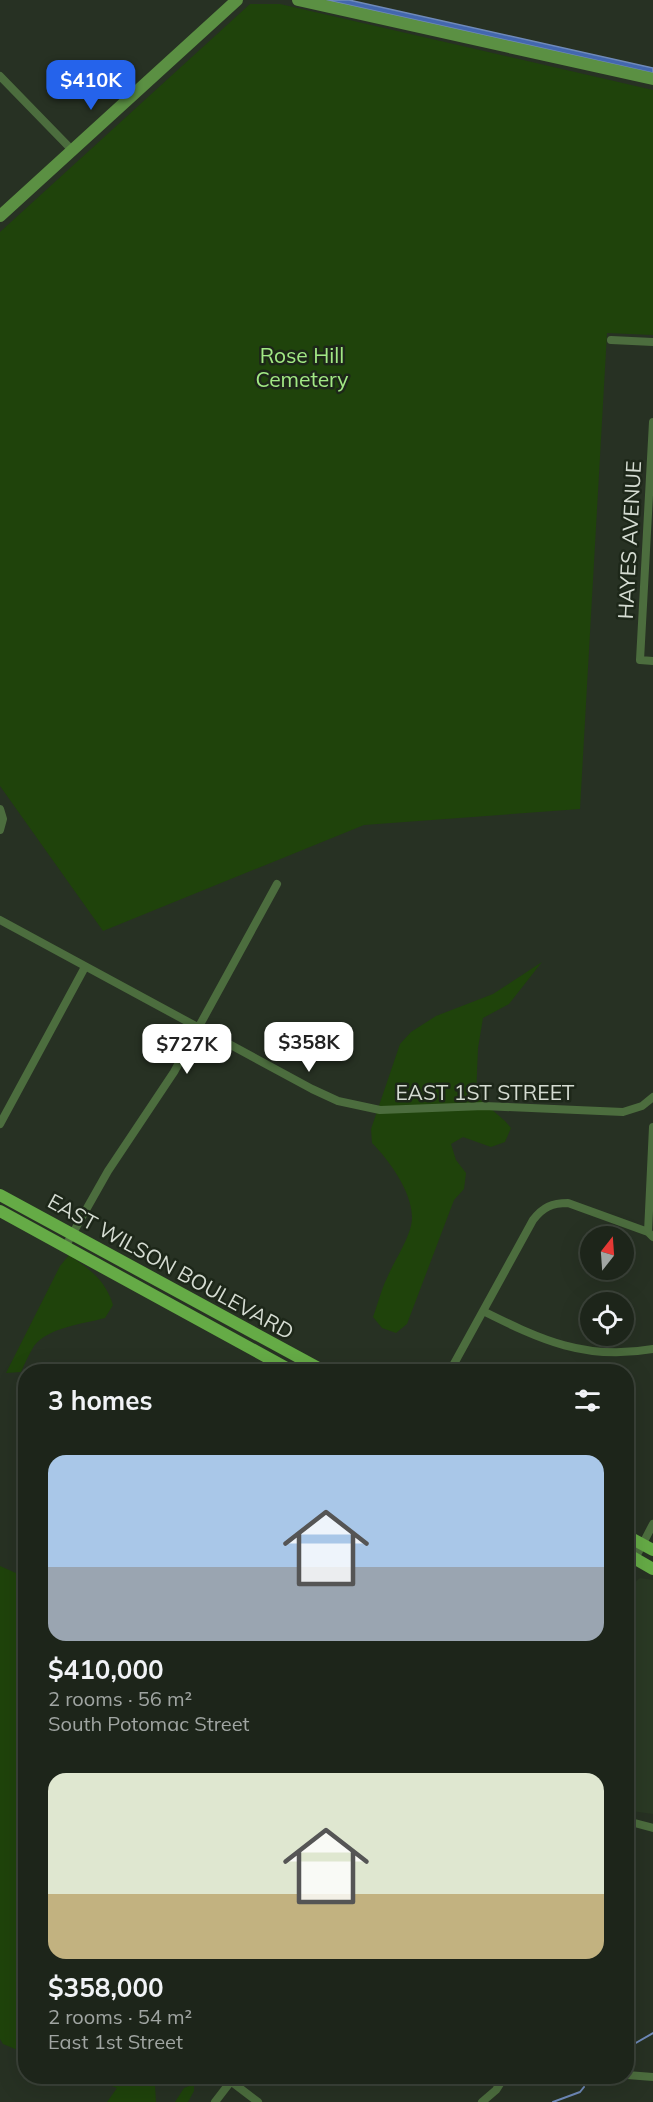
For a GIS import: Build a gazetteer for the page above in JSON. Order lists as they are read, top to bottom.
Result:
{
  "streets": {
    "main road": ["EAST WILSON BOULEVARD"],
    "street": ["HAYES AVENUE", "EAST 1ST STREET"]
  },
  "parks": ["Rose Hill Cemetery"],
  "north": "top",
  "page": {
    "price": ["$410K", "$358K", "$727K"],
    "heading": "3 homes",
    "list": [
      {
        "name": "$410,000",
        "note": "2 rooms · 56 m² · South Potomac Street"
      },
      {
        "name": "$358,000",
        "note": "2 rooms · 54 m² · East 1st Street"
      }
    ]
  }
}
